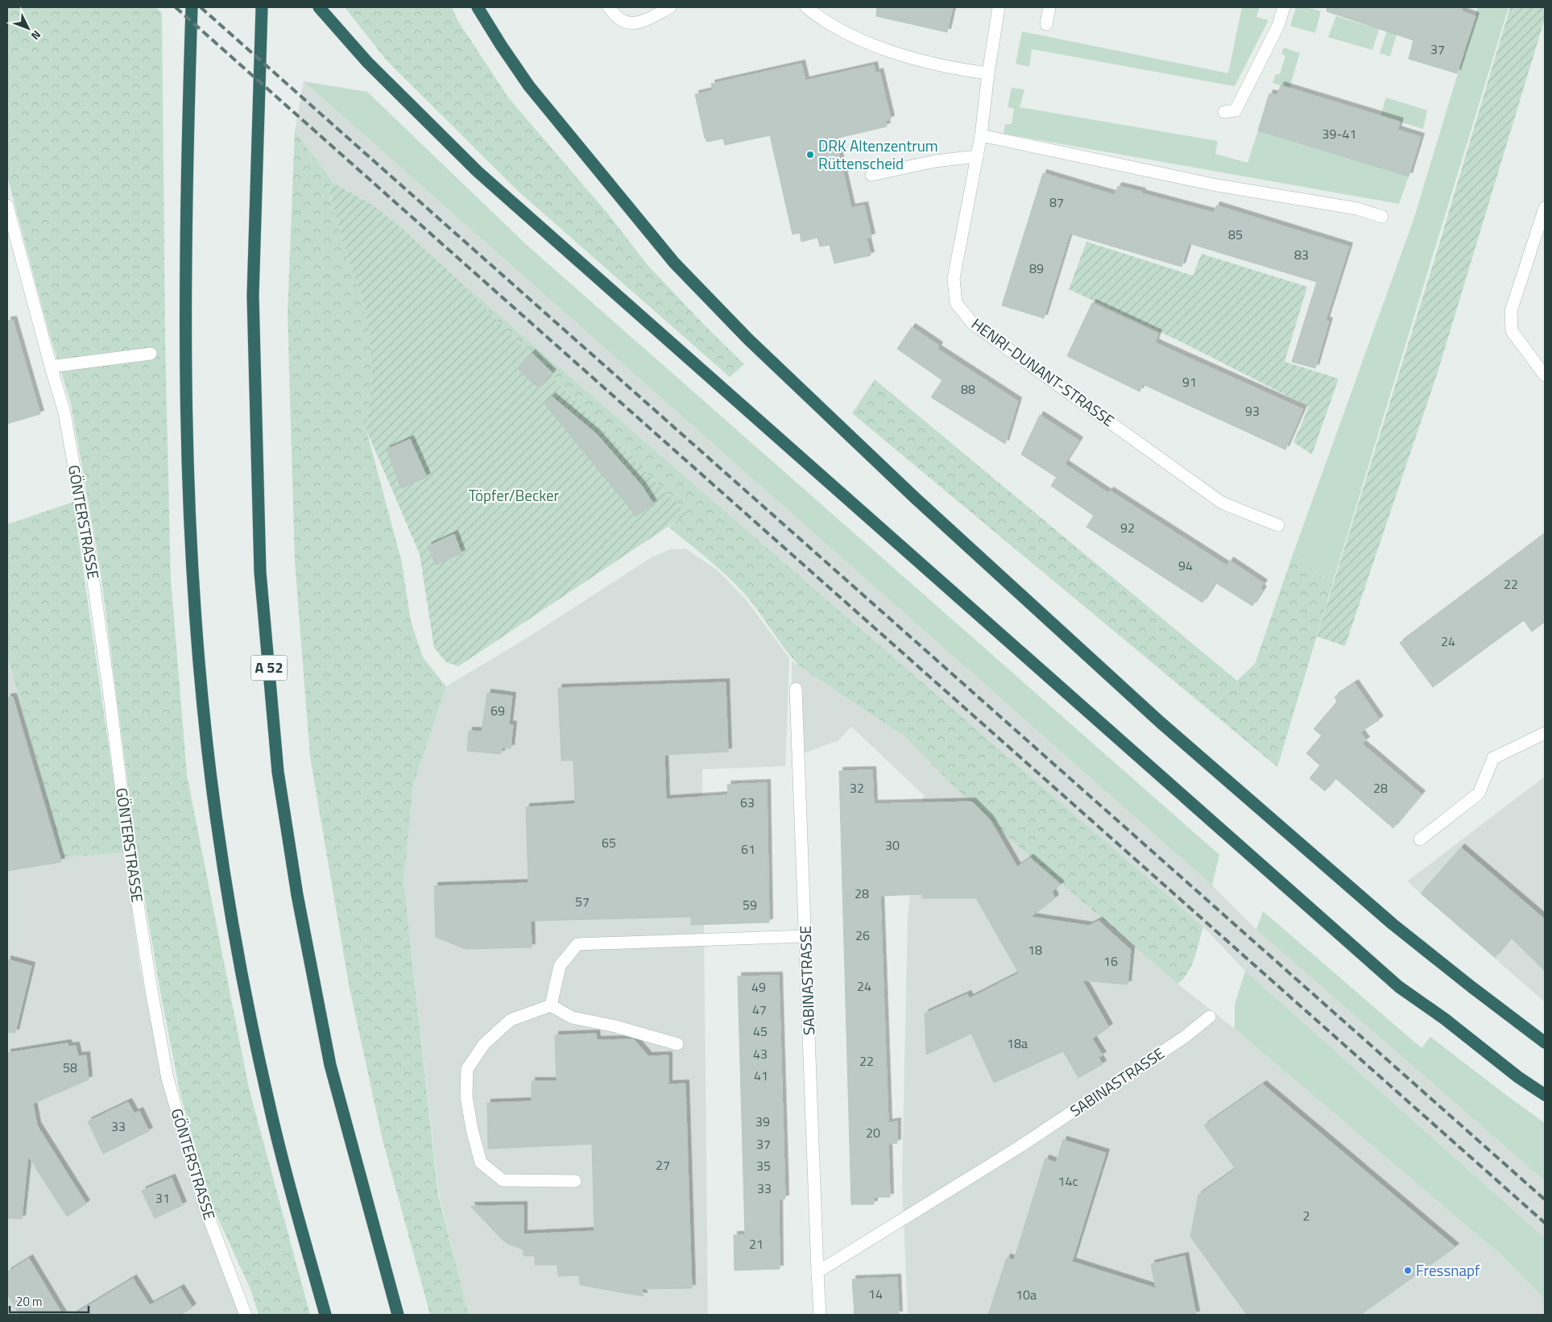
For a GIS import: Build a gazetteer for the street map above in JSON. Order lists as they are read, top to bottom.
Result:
{
  "streets": {
    "highway": ["A 52"],
    "street": ["HENRI-DUNANT-STRASSE", "GÖNTERSTRASSE", "SABINASTRASSE"]
  },
  "parks": ["Töpfer/Becker"],
  "places": ["DRK Altenzentrum Rüttenscheid", "Fressnapf"],
  "house_numbers": [
    "37",
    "39-41",
    "87",
    "85",
    "83",
    "89",
    "91",
    "88",
    "93",
    "92",
    "94",
    "22",
    "24",
    "69",
    "32",
    "28",
    "63",
    "65",
    "30",
    "61",
    "28",
    "57",
    "59",
    "26",
    "18",
    "16",
    "24",
    "49",
    "47",
    "45",
    "18a",
    "43",
    "22",
    "58",
    "41",
    "39",
    "33",
    "20",
    "37",
    "27",
    "35",
    "14c",
    "33",
    "31",
    "2",
    "21",
    "14",
    "10a"
  ],
  "scale_bar": "20 m",
  "north": "bottom right"
}
